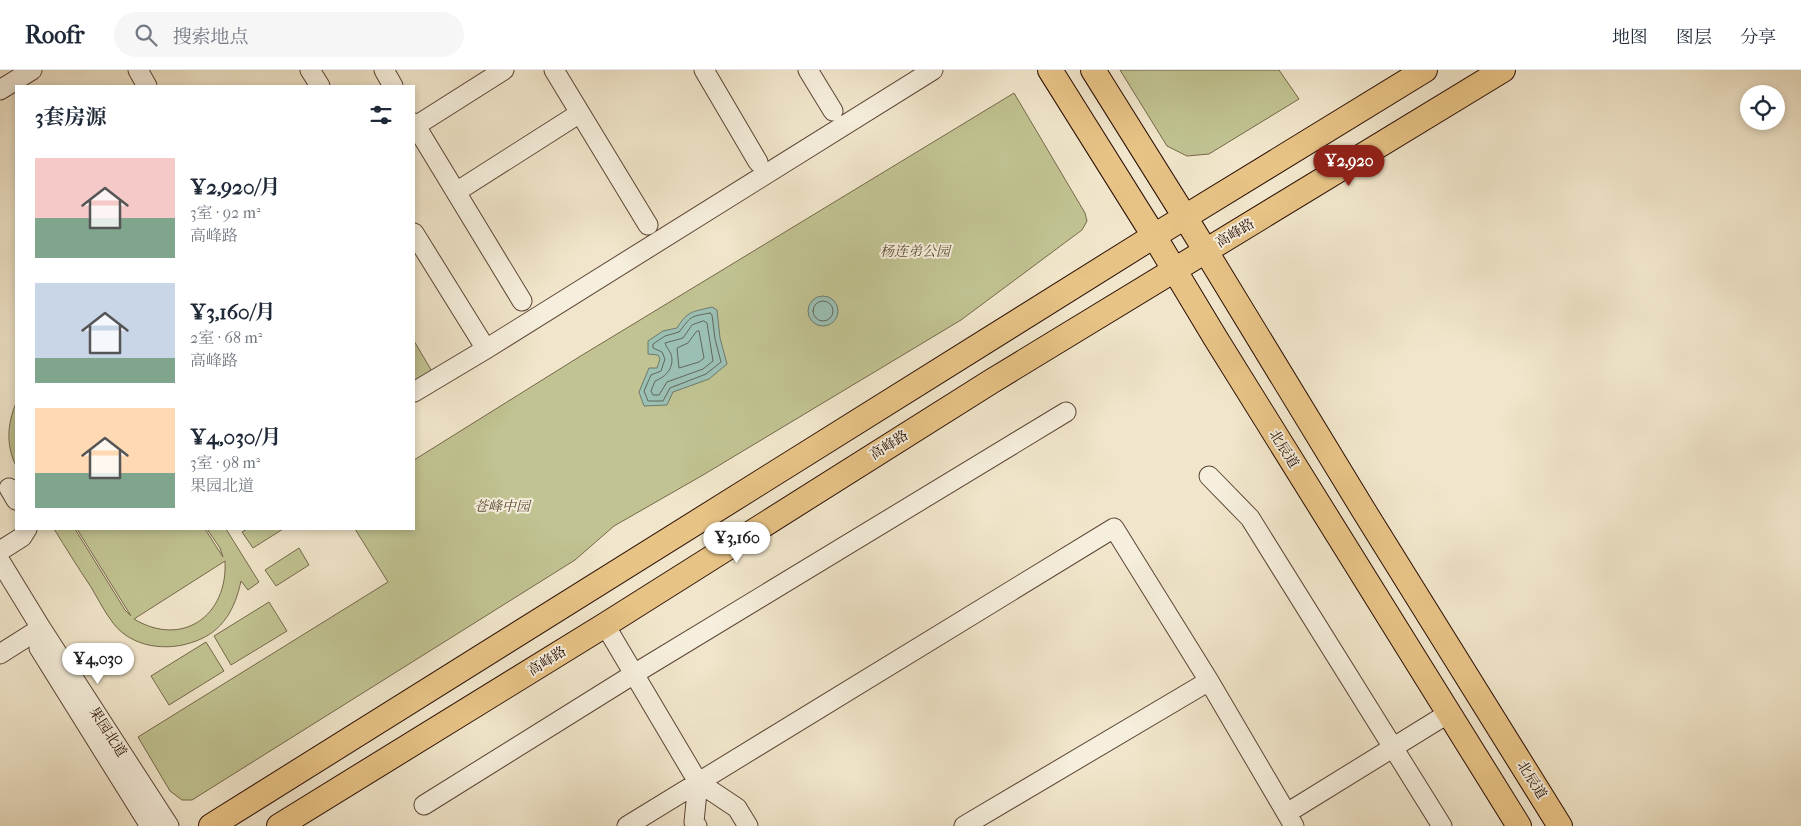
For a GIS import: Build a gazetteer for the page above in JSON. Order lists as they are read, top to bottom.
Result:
{
  "streets": {
    "main road": ["高峰路", "北辰道"],
    "street": ["果园北道"]
  },
  "crossings": [
    ["高峰路", "北辰道"]
  ],
  "parks": ["杨连弟公园", "苍峰中园"],
  "page": {
    "header": "Roofr",
    "search": "搜索地点",
    "nav": ["地图", "图层", "分享"],
    "heading": "3套房源",
    "price": ["¥2,920", "¥3,160", "¥4,030"],
    "list": [
      {
        "name": "¥2,920/月",
        "note": "3室 · 92 m² · 高峰路"
      },
      {
        "name": "¥3,160/月",
        "note": "2室 · 68 m² · 高峰路"
      },
      {
        "name": "¥4,030/月",
        "note": "3室 · 98 m² · 果园北道"
      }
    ]
  }
}
